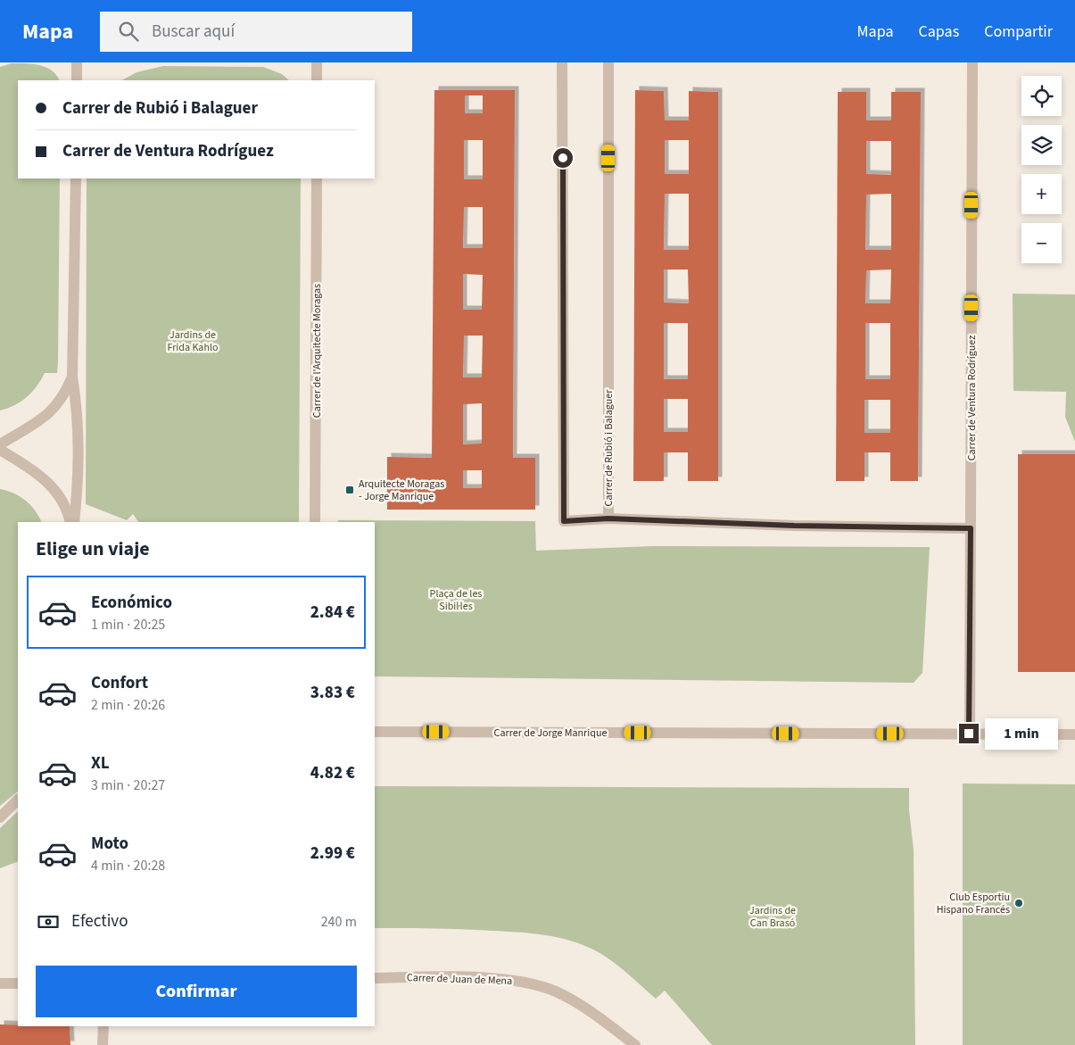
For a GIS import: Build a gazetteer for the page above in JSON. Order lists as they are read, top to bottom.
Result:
{
  "streets": {
    "street": [
      "Carrer de l'Arquitecte Moragas",
      "Carrer de Ventura Rodríguez",
      "Carrer de Rubió i Balaguer",
      "Carrer de Jorge Manrique",
      "Carrer de Juan de Mena"
    ]
  },
  "crossings": [
    ["Carrer de Ventura Rodríguez", "Carrer de Jorge Manrique"]
  ],
  "parks": ["Jardins de Frida Kahlo", "Plaça de les Sibil·les", "Jardins de Can Brasó"],
  "places": {
    "transit": ["Arquitecte Moragas - Jorge Manrique"],
    "other": ["Club Esportiu Hispano Francés"]
  },
  "page": {
    "header": "Mapa",
    "search": "Buscar aquí",
    "nav": ["Mapa", "Capas", "Compartir"],
    "map_buttons": ["+", "−"],
    "banner": ["Carrer de Rubió i Balaguer", "Carrer de Ventura Rodríguez"],
    "heading": "Elige un viaje",
    "list": [
      {
        "name": "Económico",
        "note": "1 min · 20:25",
        "value": "2.84 €"
      },
      {
        "name": "Confort",
        "note": "2 min · 20:26",
        "value": "3.83 €"
      },
      {
        "name": "XL",
        "note": "3 min · 20:27",
        "value": "4.82 €"
      },
      {
        "name": "Moto",
        "note": "4 min · 20:28",
        "value": "2.99 €"
      }
    ],
    "bubble": "1 min",
    "pay": ["Efectivo", "240 m"],
    "buttons": "Confirmar"
  }
}
